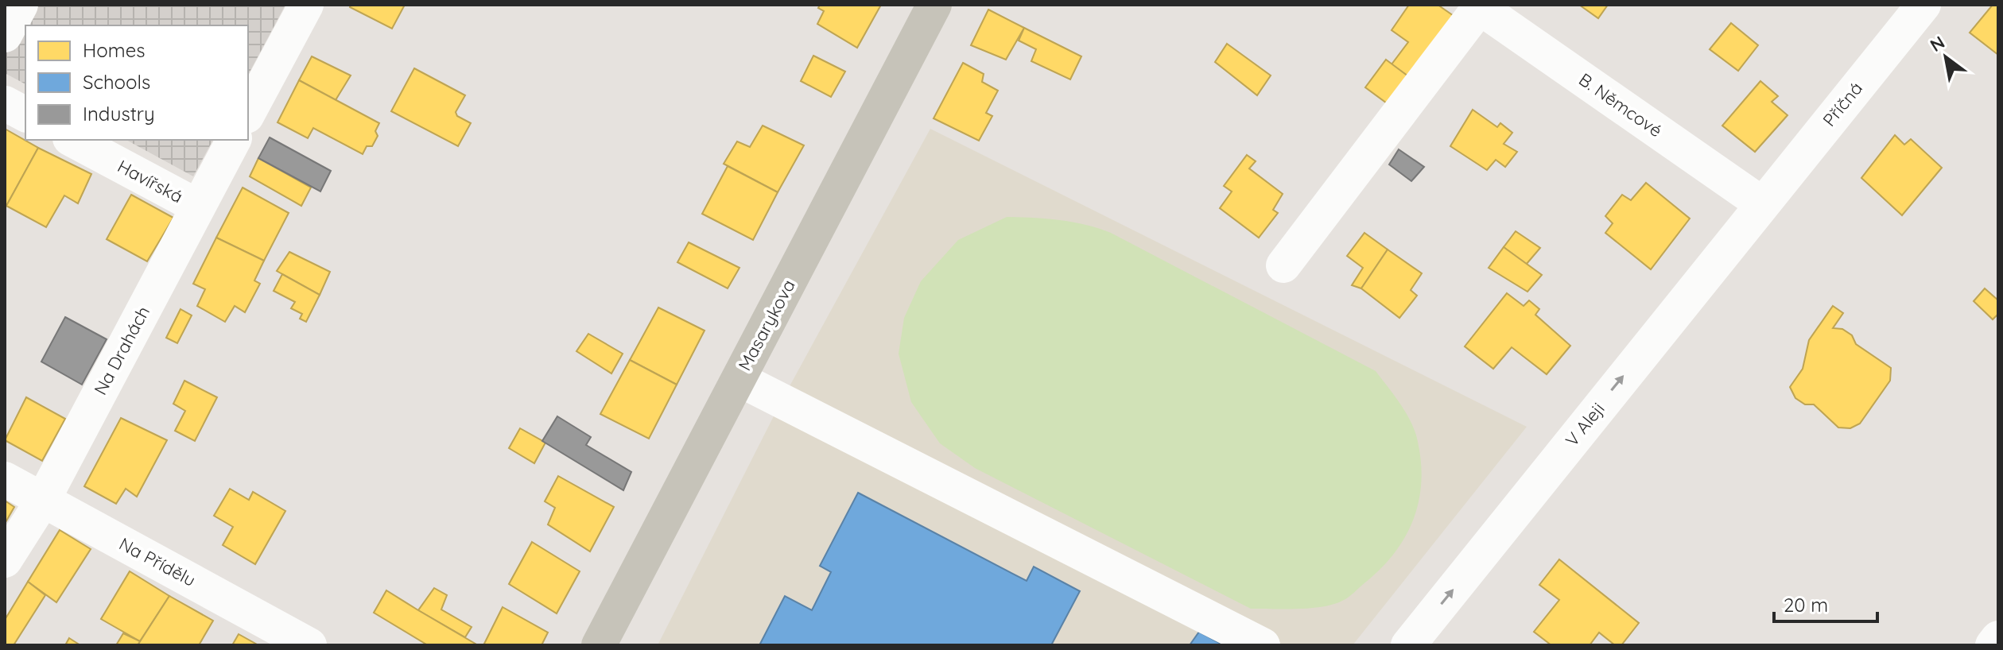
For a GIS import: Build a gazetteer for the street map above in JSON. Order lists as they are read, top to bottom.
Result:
{
  "streets": {
    "main road": ["Masarykova"],
    "street": [
      "Příčná",
      "B. Němcové",
      "Havířská",
      "Na Drahách",
      "V Aleji",
      "Na Přídělu"
    ]
  },
  "crossings": [
    ["Příčná", "B. Němcové"],
    ["Příčná", "V Aleji"],
    ["B. Němcové", "V Aleji"],
    ["Havířská", "Na Drahách"],
    ["Na Drahách", "Na Přídělu"]
  ],
  "one_way": ["V Aleji"],
  "legend": ["Homes", "Schools", "Industry"],
  "scale_bar": "20 m",
  "north": "top left"
}
